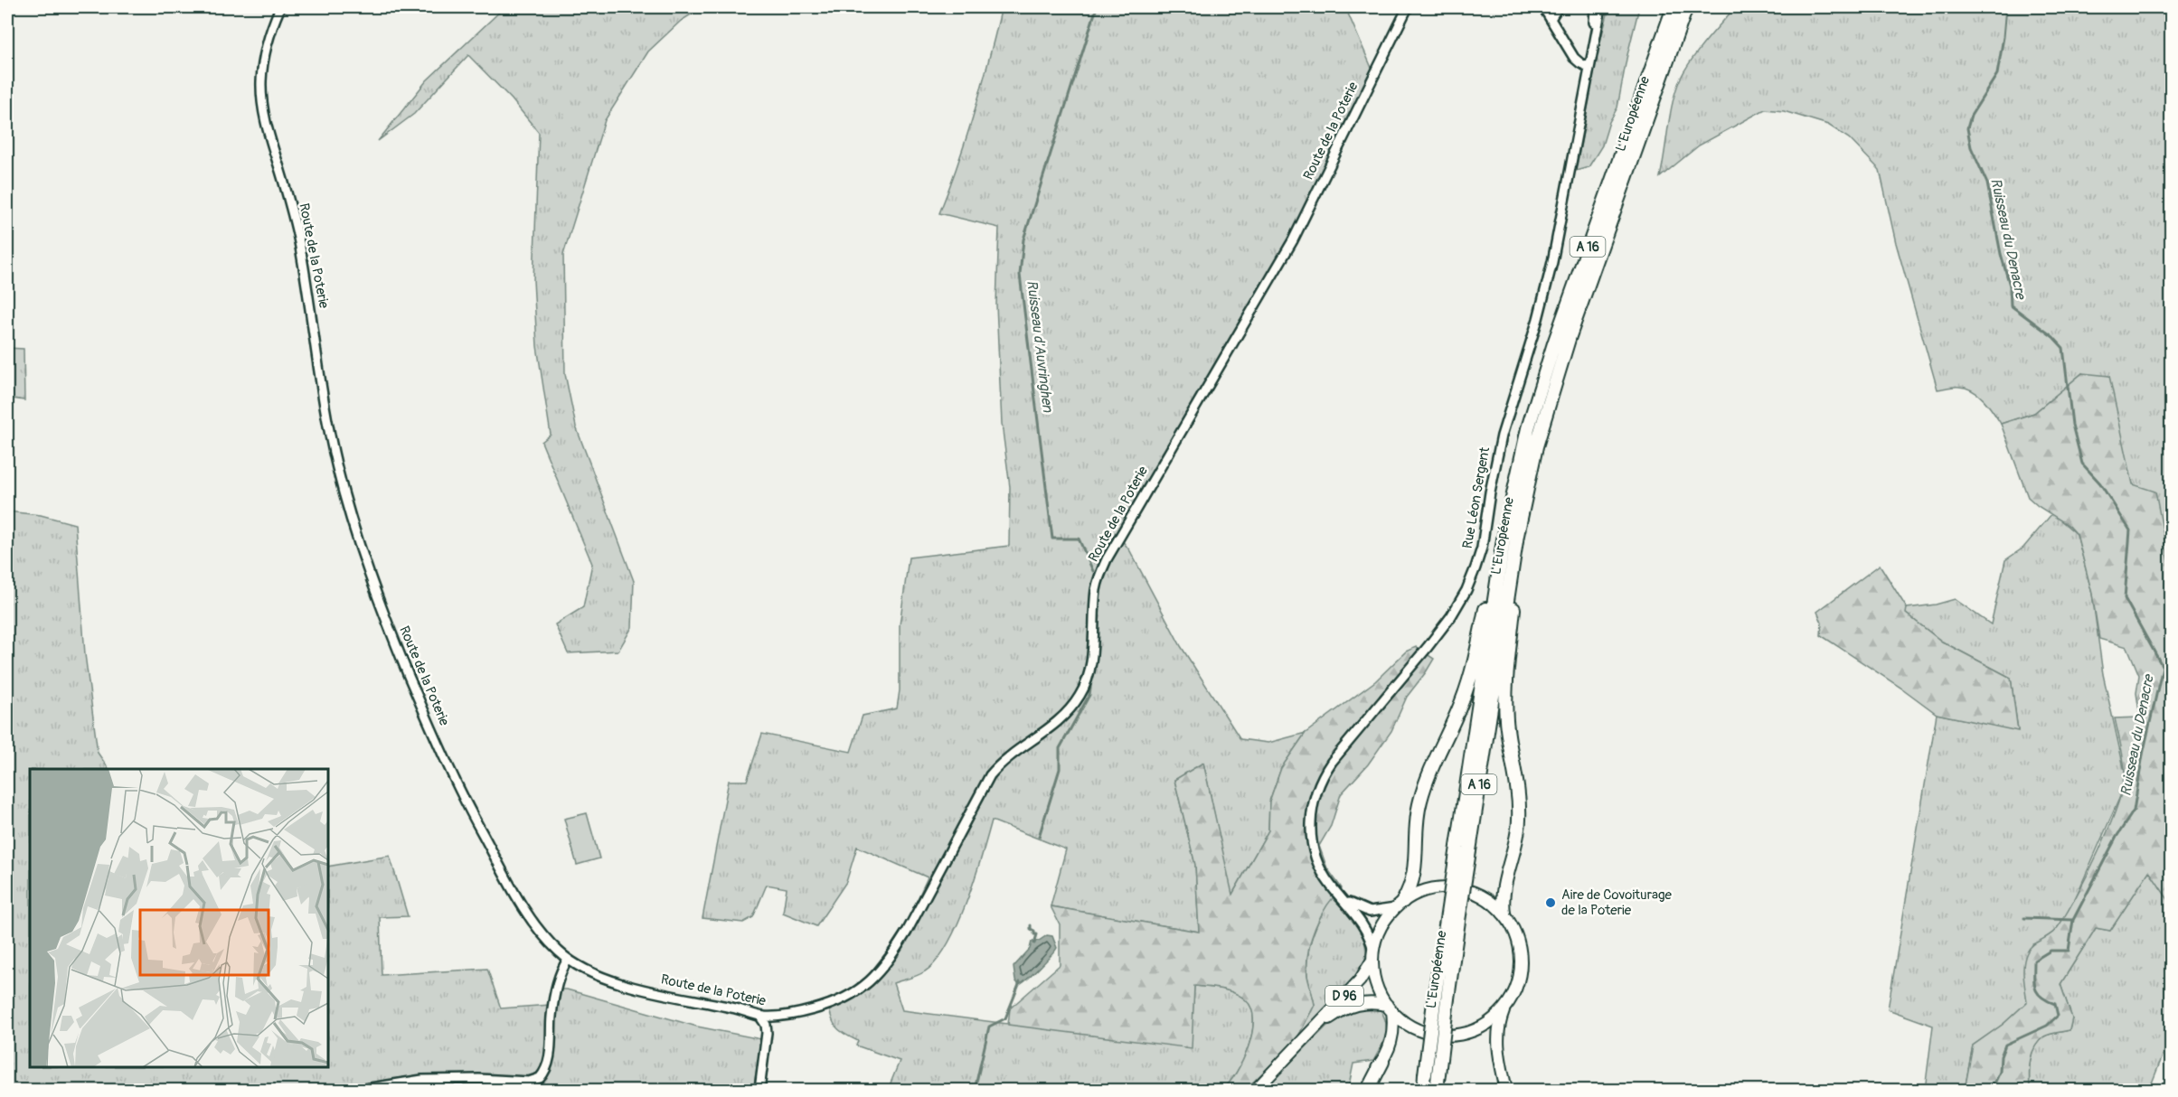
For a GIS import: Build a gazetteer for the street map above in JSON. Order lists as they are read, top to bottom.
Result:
{
  "streets": {
    "highway": ["L'Européenne", "A 16"],
    "main road": ["D 96"],
    "street": ["Route de la Poterie", "Rue Léon Sergent"]
  },
  "crossings": [
    ["Rue Léon Sergent", "D 96"]
  ],
  "water": ["Ruisseau du Denacre", "Ruisseau d'Auvringhen"],
  "places": ["Aire de Covoiturage de la Poterie"]
}
